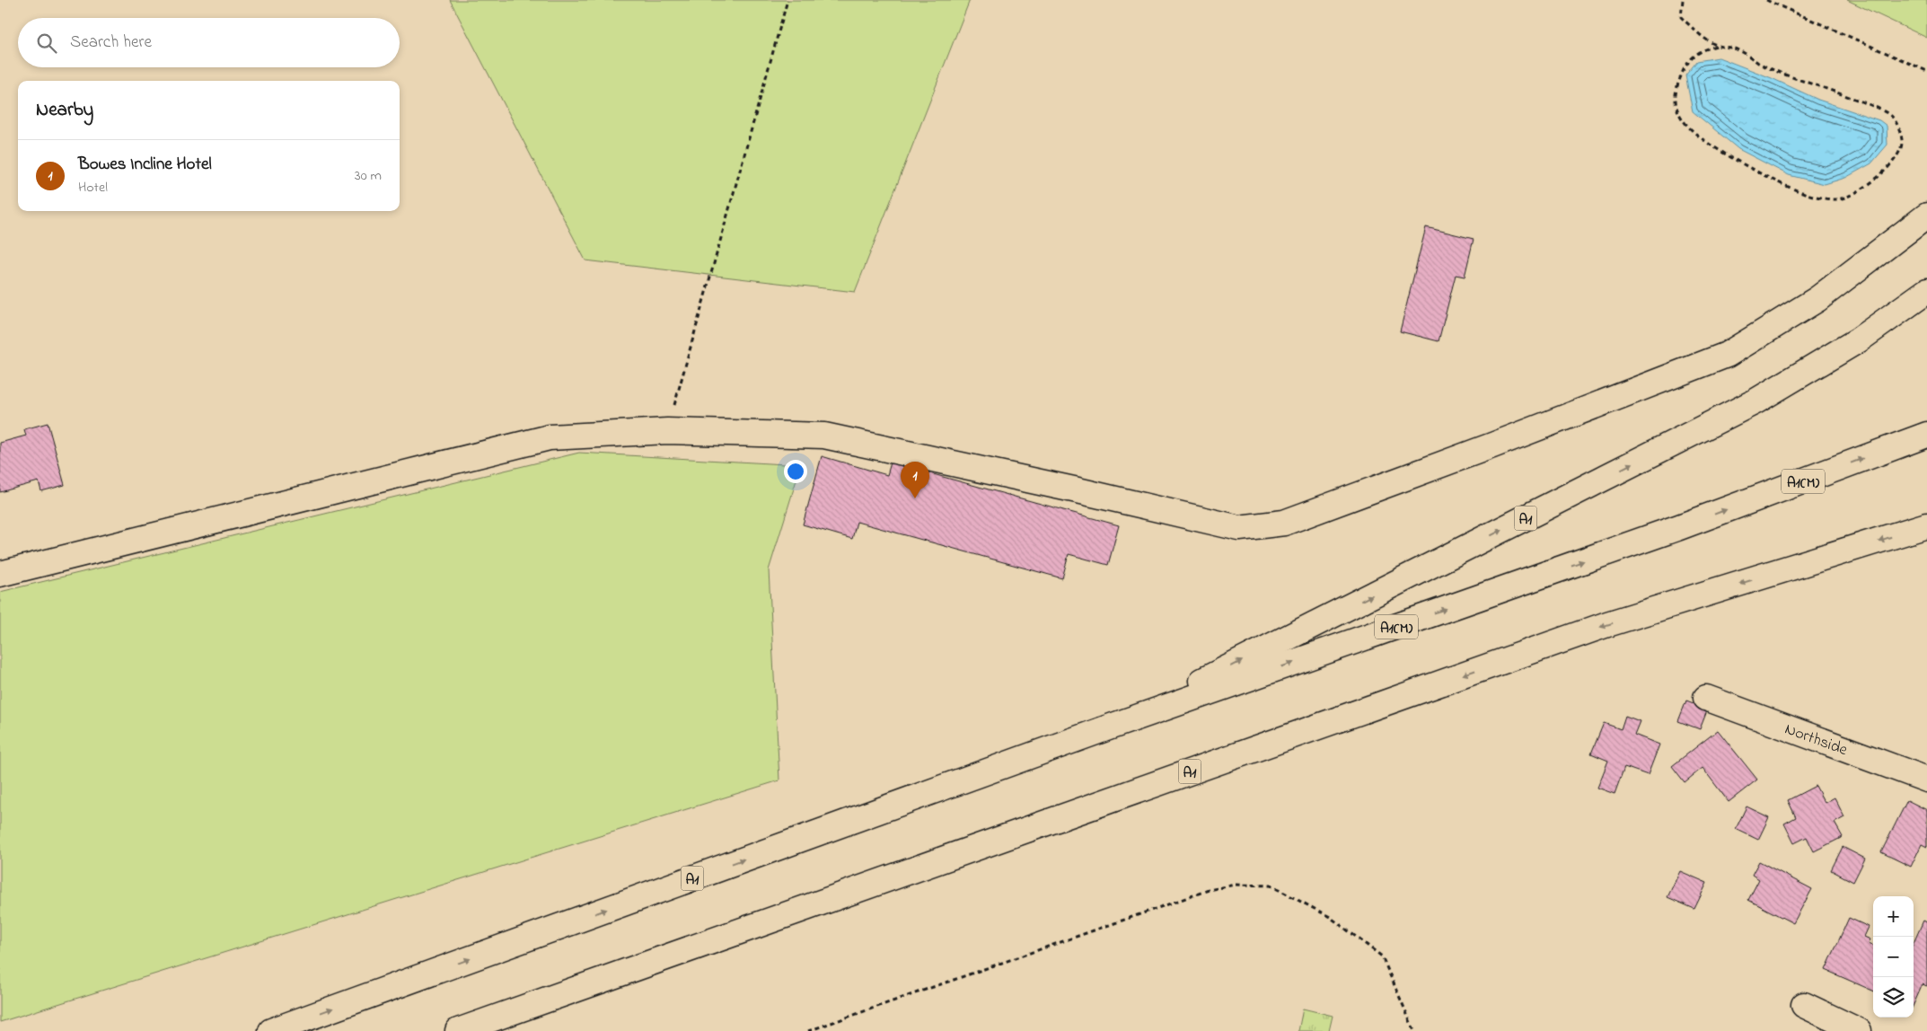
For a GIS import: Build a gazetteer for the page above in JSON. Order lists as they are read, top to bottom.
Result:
{
  "streets": {
    "main road": ["A1(M)", "A1", "Northside"]
  },
  "crossings": [
    ["A1(M)", "A1"]
  ],
  "page": {
    "search": "Search here",
    "heading": "Nearby",
    "list": [
      {
        "mark": "1",
        "name": "Bowes Incline Hotel",
        "note": "Hotel",
        "value": "30 m"
      }
    ],
    "pins": "1",
    "map_buttons": ["+", "−"]
  }
}
